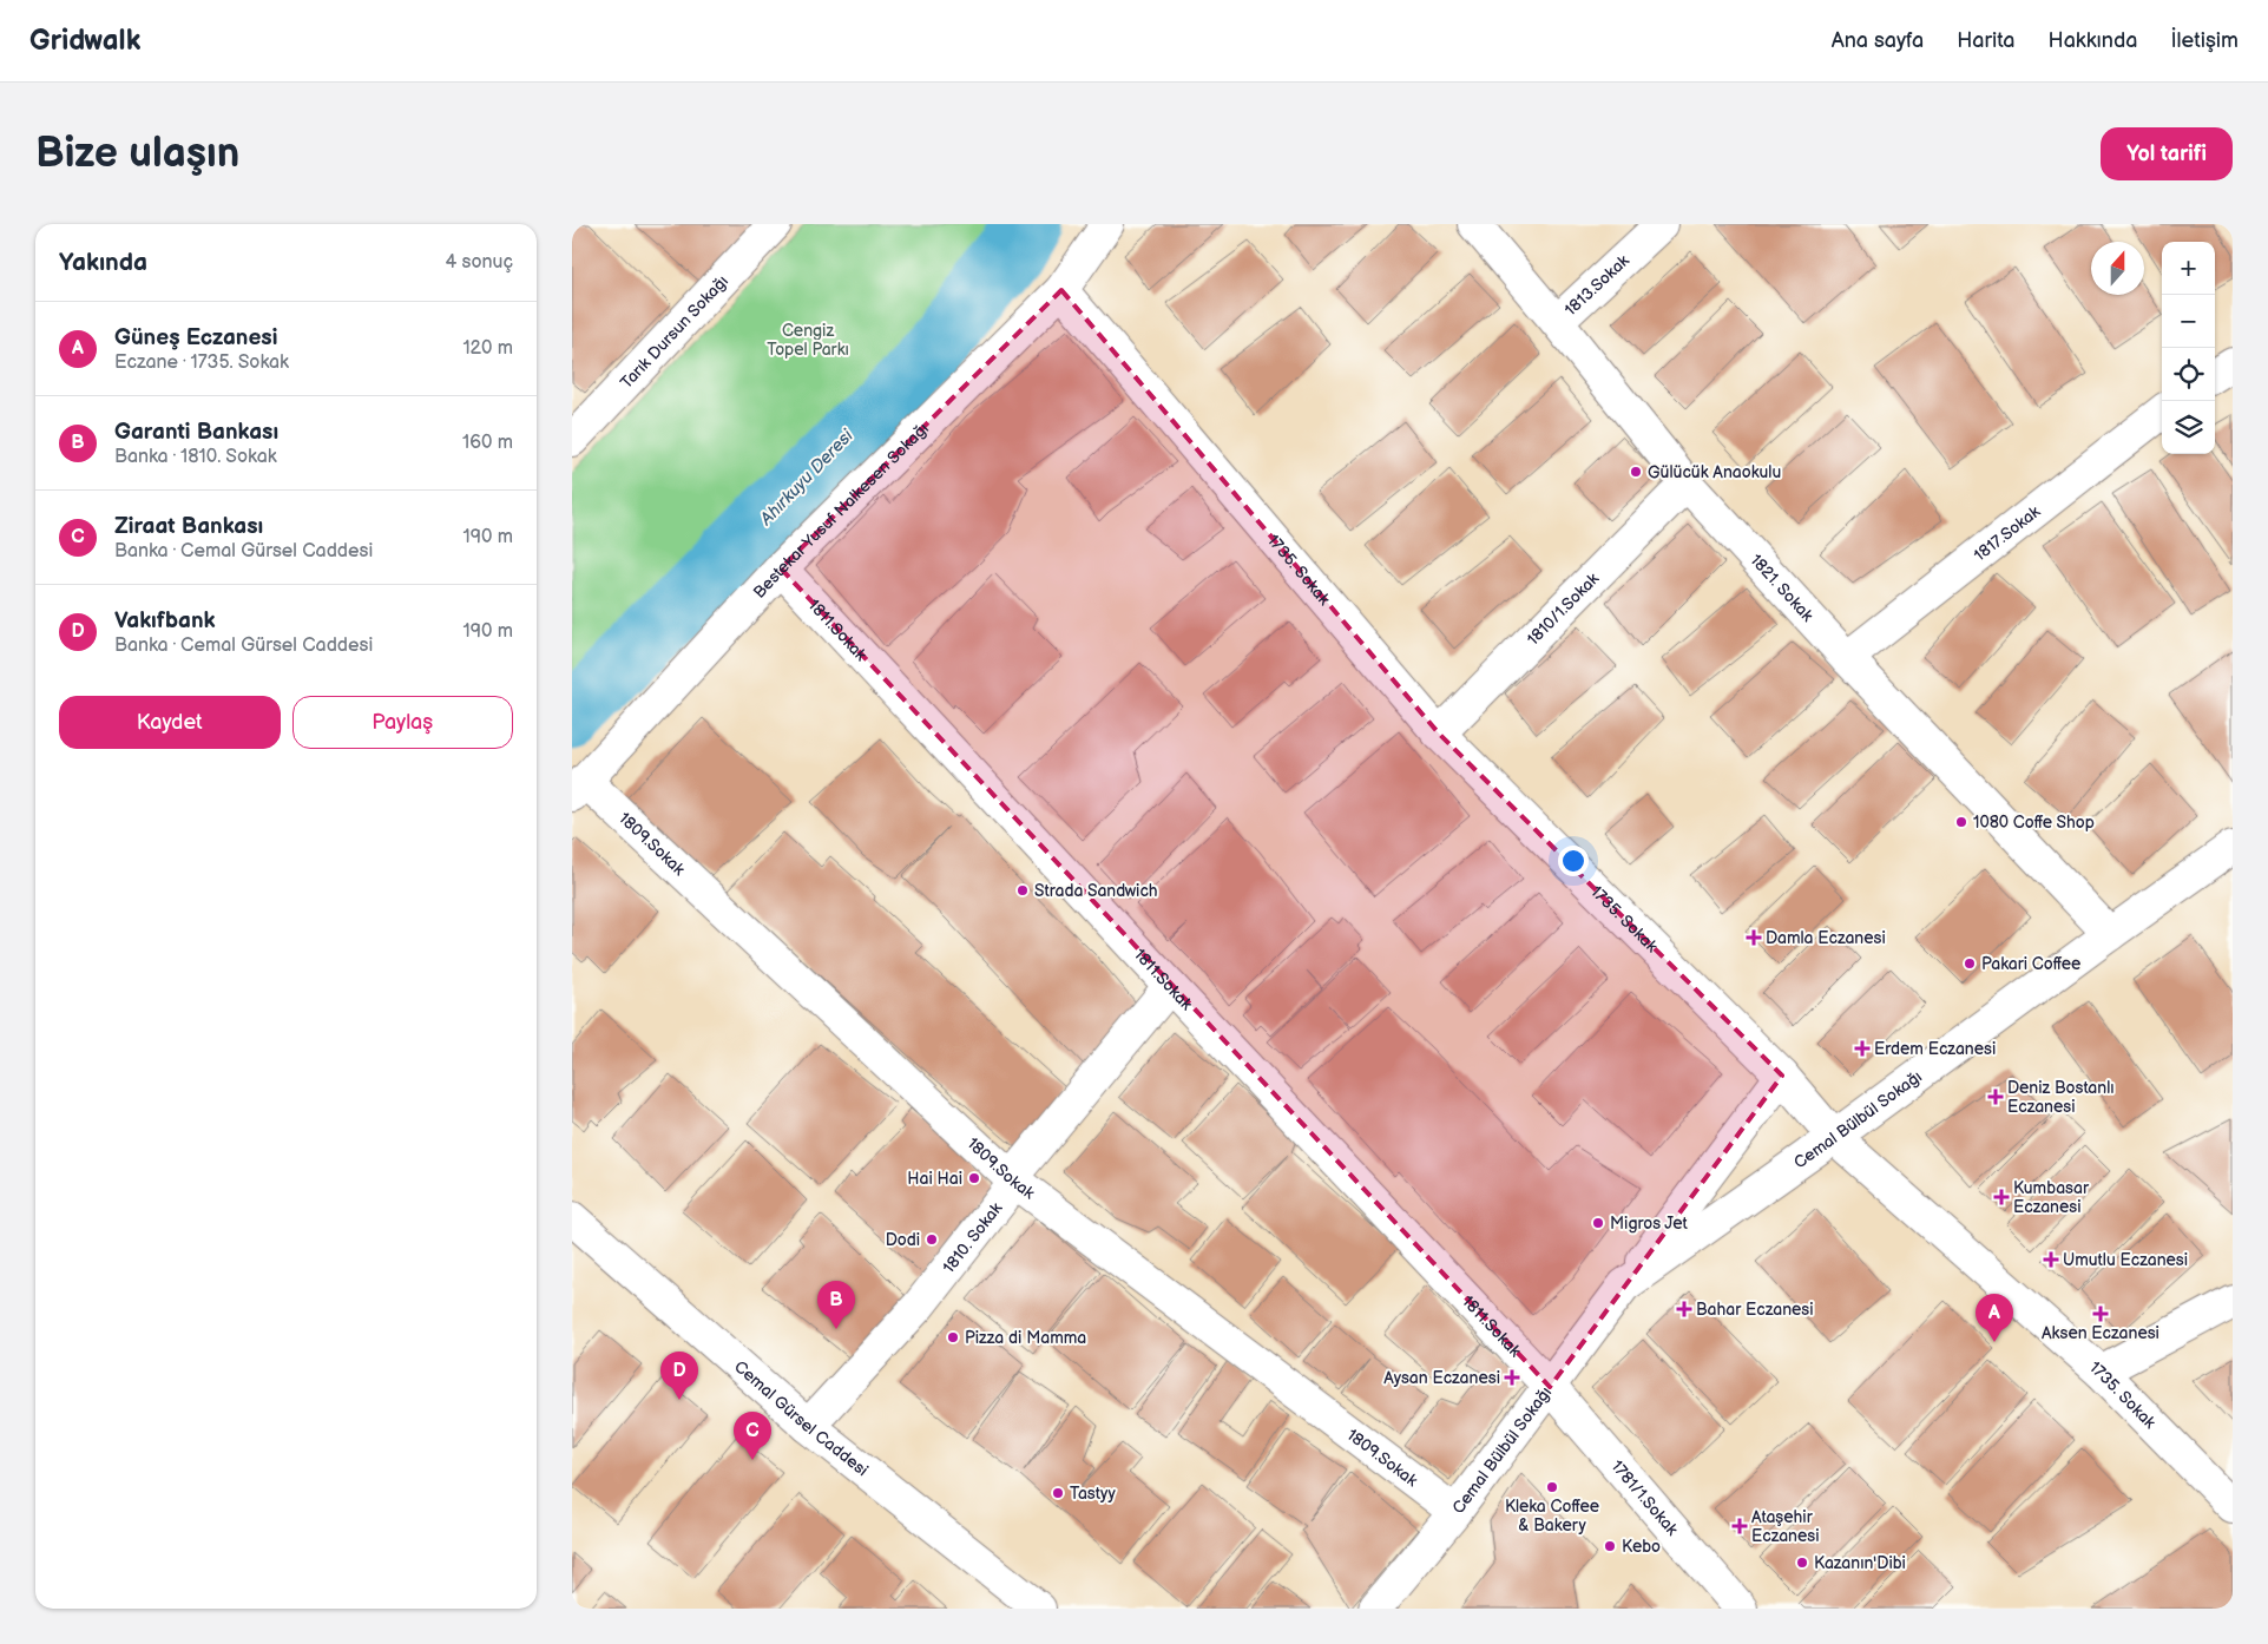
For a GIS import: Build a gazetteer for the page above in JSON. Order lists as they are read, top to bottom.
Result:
{
  "streets": {
    "street": [
      "1813.Sokak",
      "Tarık Dursun Sokağı",
      "Bestekar Yusuf Nalkesen Sokağı",
      "1817.Sokak",
      "1735. Sokak",
      "1821. Sokak",
      "1810/1.Sokak",
      "1811.Sokak",
      "1809.Sokak",
      "Cemal Bülbül Sokağı",
      "1810. Sokak",
      "Cemal Gürsel Caddesi",
      "1781/1.Sokak"
    ]
  },
  "crossings": [
    ["1813.Sokak", "1821. Sokak"],
    ["Bestekar Yusuf Nalkesen Sokağı", "1735. Sokak"],
    ["Bestekar Yusuf Nalkesen Sokağı", "1811.Sokak"],
    ["Bestekar Yusuf Nalkesen Sokağı", "1809.Sokak"],
    ["1817.Sokak", "1821. Sokak"],
    ["1735. Sokak", "1810/1.Sokak"],
    ["1735. Sokak", "Cemal Bülbül Sokağı"],
    ["1821. Sokak", "1810/1.Sokak"],
    ["1821. Sokak", "Cemal Bülbül Sokağı"],
    ["1811.Sokak", "Cemal Bülbül Sokağı"],
    ["1811.Sokak", "1810. Sokak"],
    ["1811.Sokak", "1781/1.Sokak"],
    ["1809.Sokak", "Cemal Bülbül Sokağı"],
    ["1809.Sokak", "1810. Sokak"],
    ["Cemal Bülbül Sokağı", "1781/1.Sokak"],
    ["1810. Sokak", "Cemal Gürsel Caddesi"]
  ],
  "water": ["Ahırkuyu Deresi"],
  "parks": ["Cengiz Topel Parkı"],
  "places": {
    "other": [
      "Gülücük Anaokulu",
      "1080 Coffe Shop",
      "Strada Sandwich",
      "Pakari Coffee",
      "Hai Hai",
      "Migros Jet",
      "Dodi",
      "Pizza di Mamma",
      "Kleka Coffee & Bakery",
      "Tastyy",
      "Kebo",
      "Kazanın'Dibi"
    ],
    "health": [
      "Damla Eczanesi",
      "Erdem Eczanesi",
      "Deniz Bostanlı Eczanesi",
      "Kumbasar Eczanesi",
      "Umutlu Eczanesi",
      "Bahar Eczanesi",
      "Aksen Eczanesi",
      "Aysan Eczanesi",
      "Ataşehir Eczanesi"
    ]
  },
  "north": "top",
  "page": {
    "header": "Gridwalk",
    "nav": [
      "Ana sayfa",
      "Harita",
      "Hakkında",
      "İletişim"
    ],
    "buttons": [
      "Yol tarifi",
      ["Kaydet", "Paylaş"]
    ],
    "title": "Bize ulaşın",
    "heading": ["Yakında", "4 sonuç"],
    "map_buttons": ["+", "−"],
    "list": [
      {
        "mark": "A",
        "name": "Güneş Eczanesi",
        "note": "Eczane · 1735. Sokak",
        "value": "120 m"
      },
      {
        "mark": "B",
        "name": "Garanti Bankası",
        "note": "Banka · 1810. Sokak",
        "value": "160 m"
      },
      {
        "mark": "C",
        "name": "Ziraat Bankası",
        "note": "Banka · Cemal Gürsel Caddesi",
        "value": "190 m"
      },
      {
        "mark": "D",
        "name": "Vakıfbank",
        "note": "Banka · Cemal Gürsel Caddesi",
        "value": "190 m"
      }
    ],
    "pins": [
      "B",
      "A",
      "D",
      "C"
    ]
  }
}
